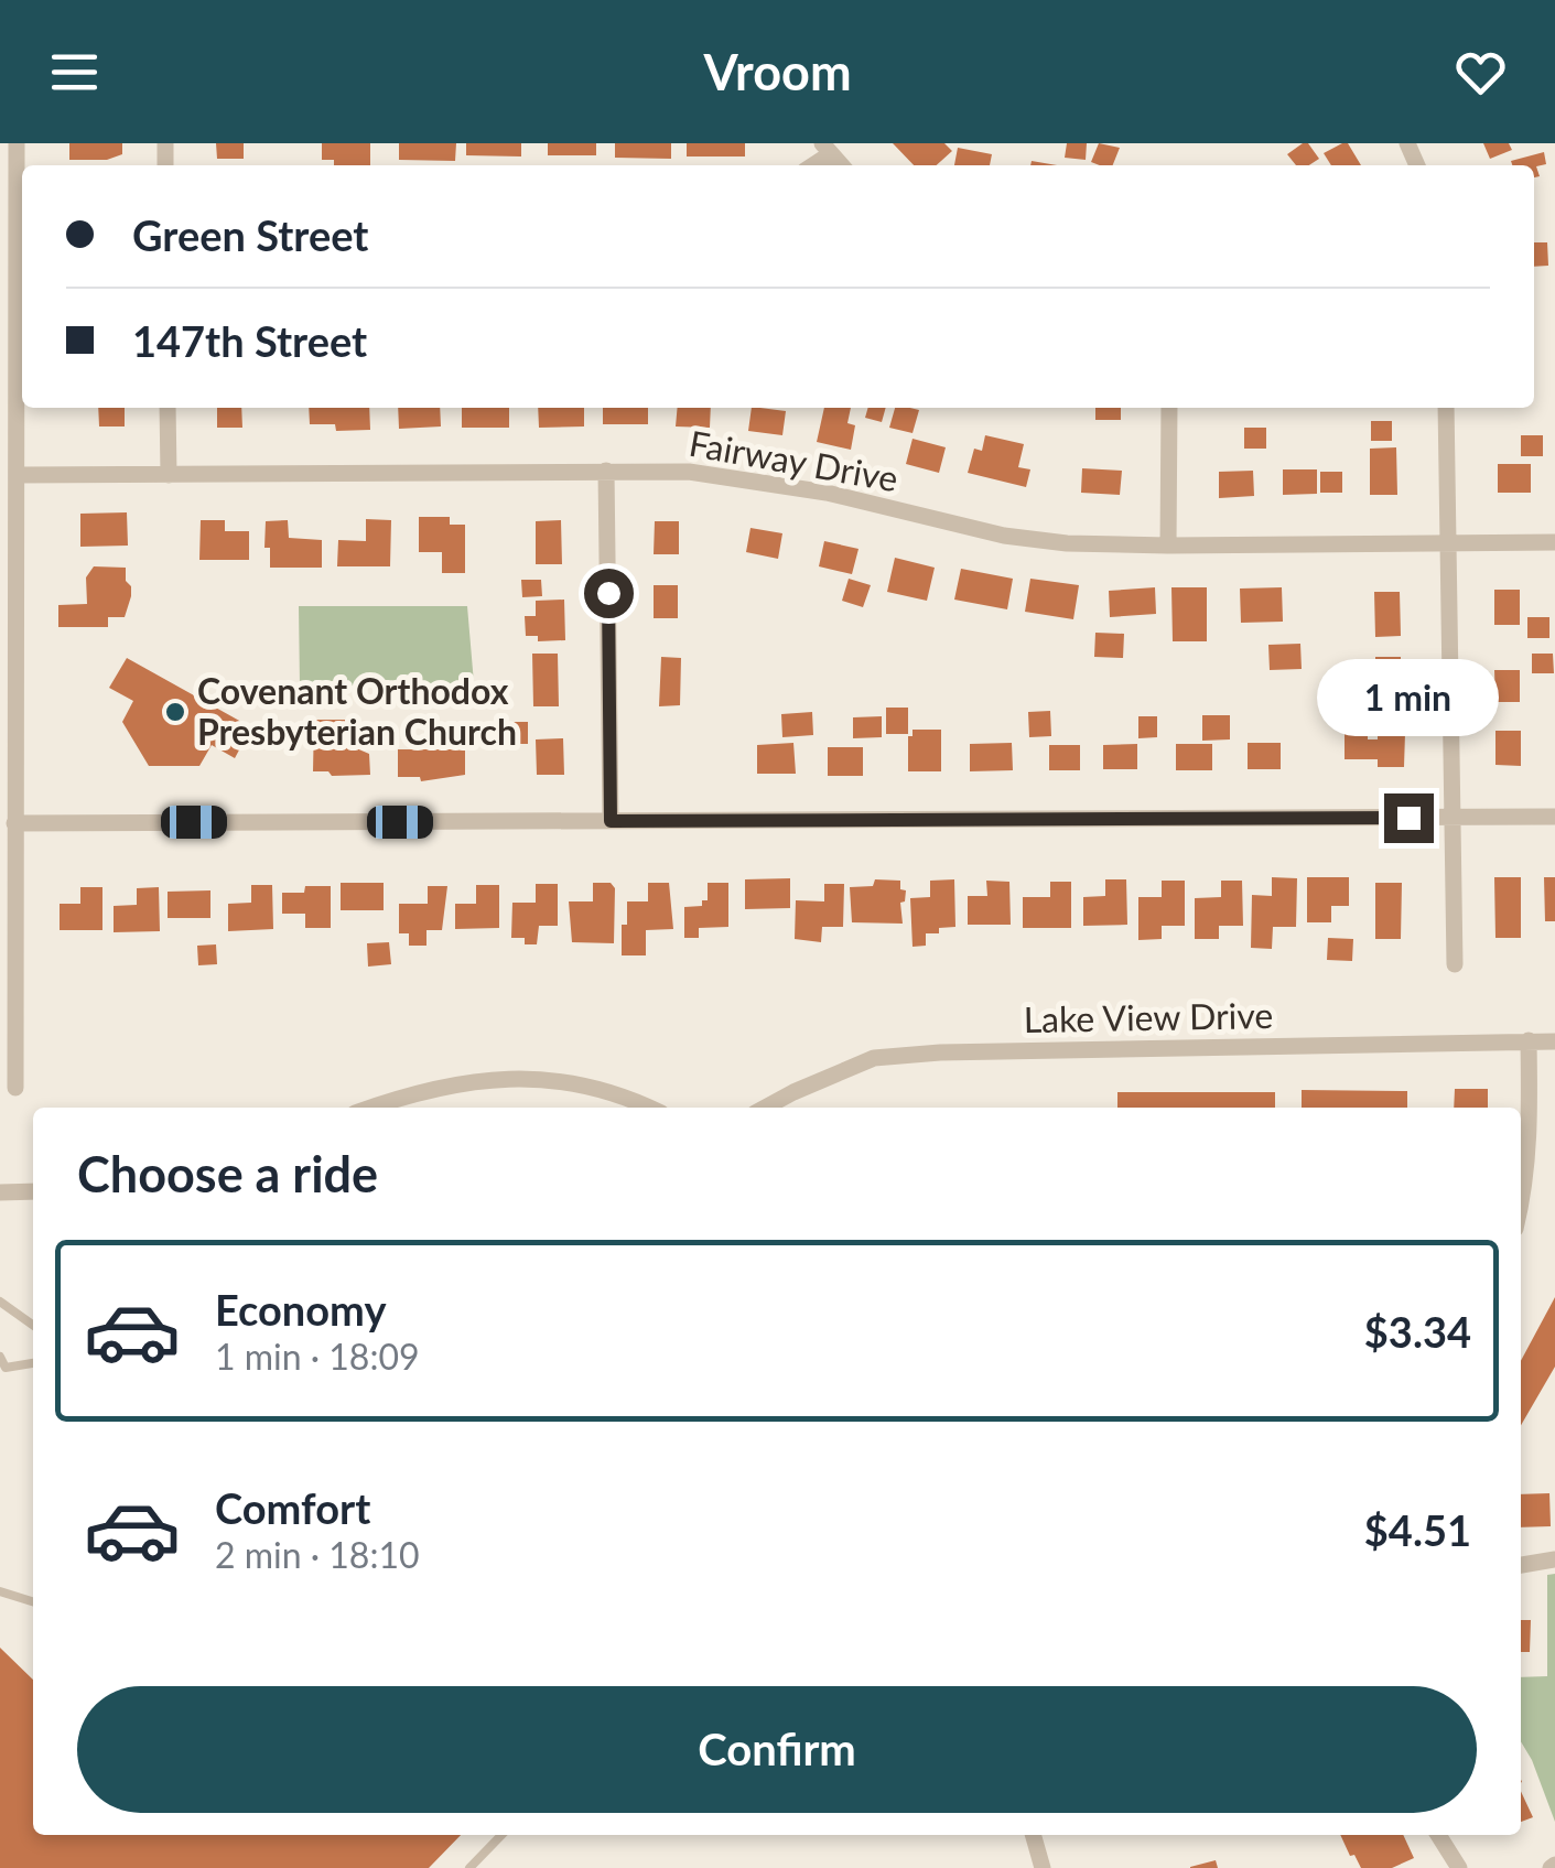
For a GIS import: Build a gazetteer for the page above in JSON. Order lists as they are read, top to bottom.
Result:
{
  "streets": {
    "street": ["Fairway Drive", "Lake View Drive"]
  },
  "places": ["Covenant Orthodox Presbyterian Church"],
  "page": {
    "header": "Vroom",
    "banner": ["Green Street", "147th Street"],
    "bubble": "1 min",
    "heading": "Choose a ride",
    "list": [
      {
        "name": "Economy",
        "note": "1 min · 18:09",
        "value": "$3.34"
      },
      {
        "name": "Comfort",
        "note": "2 min · 18:10",
        "value": "$4.51"
      }
    ],
    "buttons": "Confirm"
  }
}
